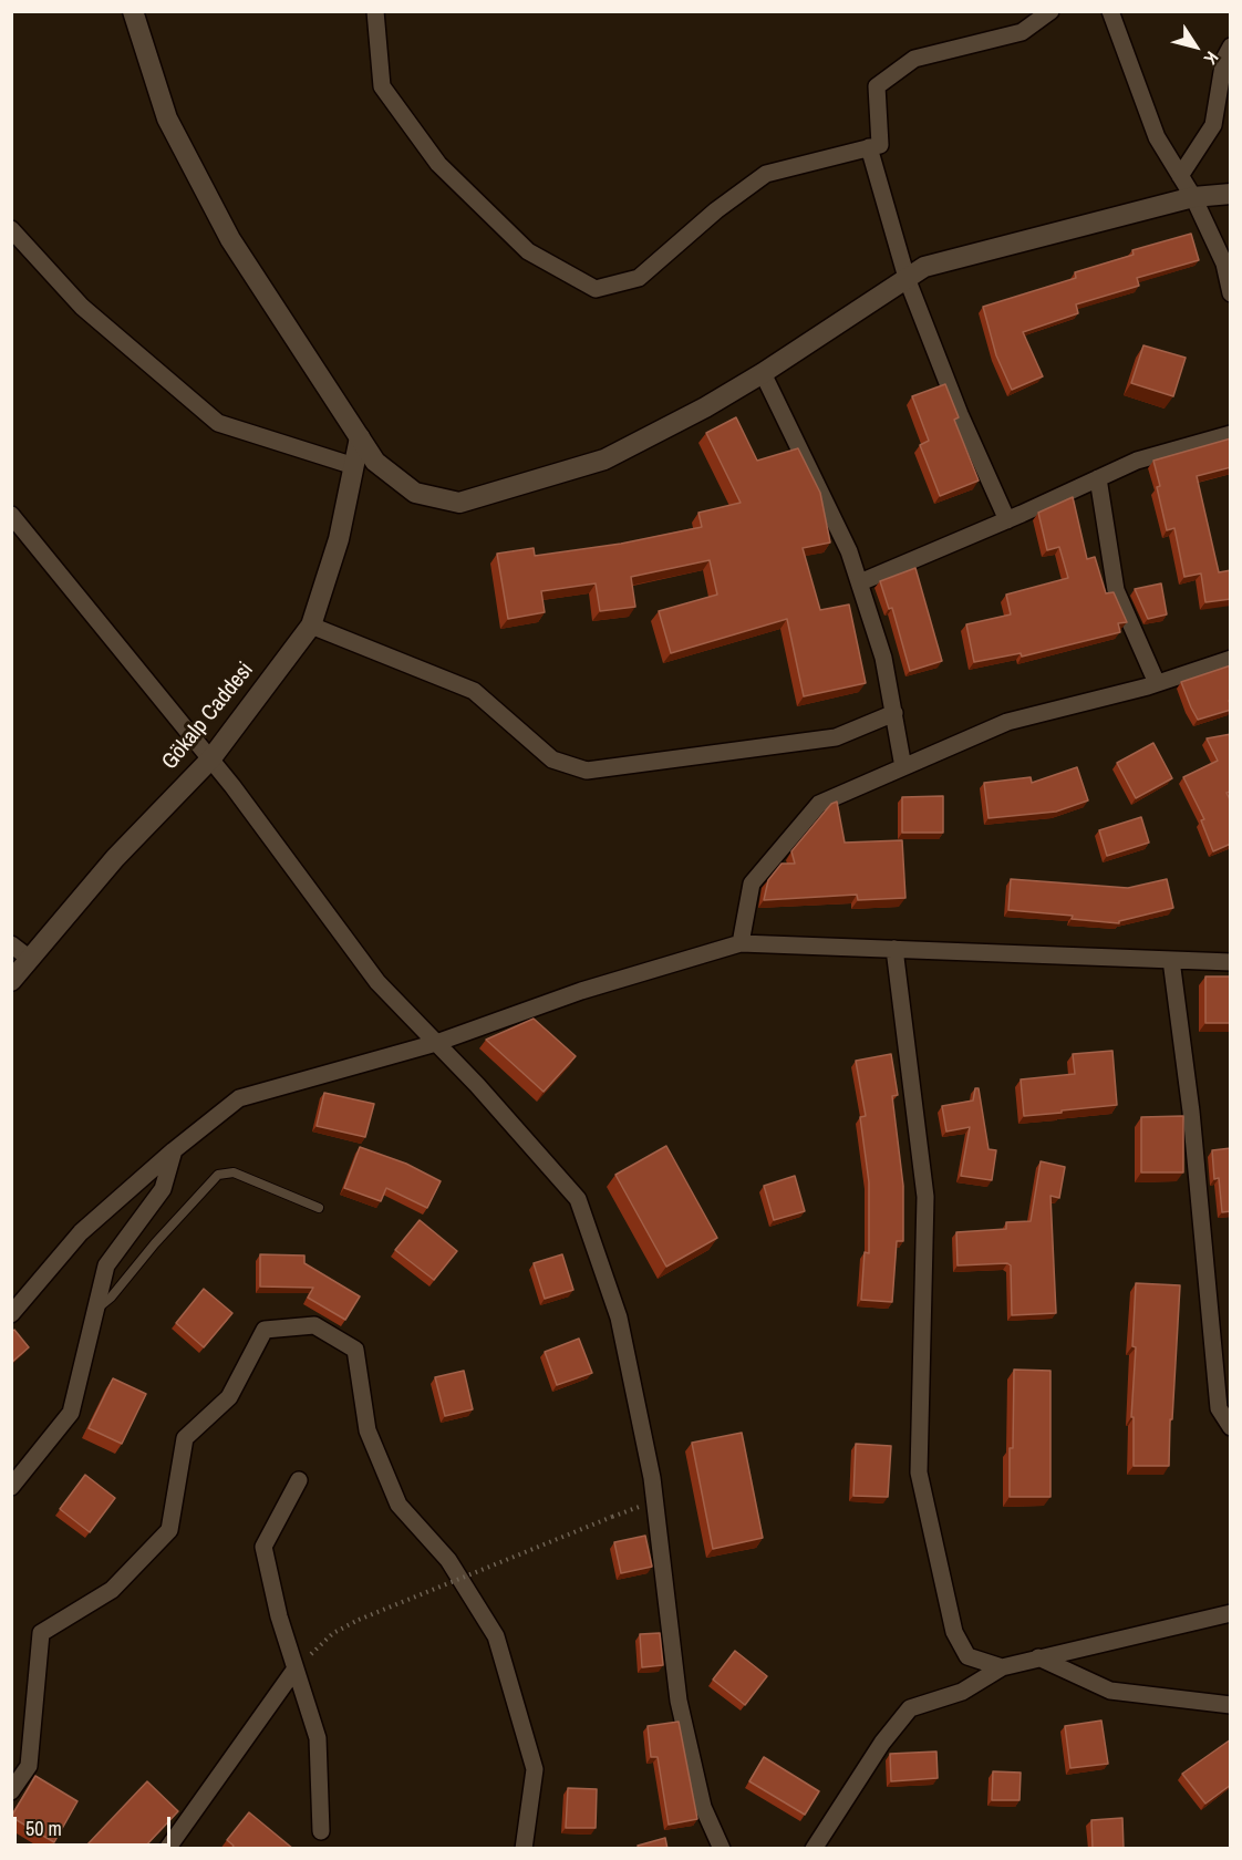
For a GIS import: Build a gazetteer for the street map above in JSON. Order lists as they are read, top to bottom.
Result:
{
  "streets": {
    "main road": ["Gökalp Caddesi"]
  },
  "scale_bar": "50 m",
  "north": "bottom right"
}
